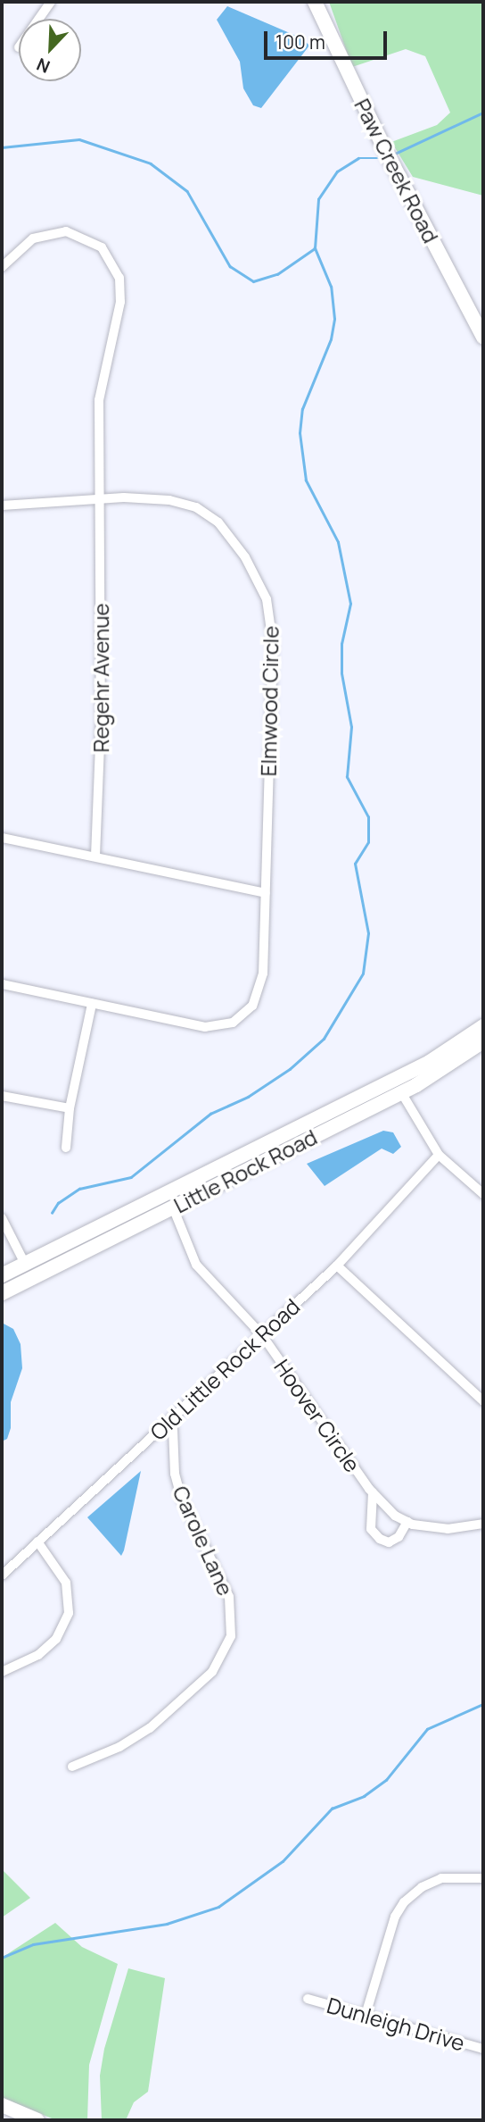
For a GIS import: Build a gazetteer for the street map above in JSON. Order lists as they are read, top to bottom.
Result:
{
  "streets": {
    "main road": ["Paw Creek Road", "Little Rock Road"],
    "street": [
      "Regehr Avenue",
      "Elmwood Circle",
      "Old Little Rock Road",
      "Hoover Circle",
      "Carole Lane",
      "Dunleigh Drive"
    ]
  },
  "crossings": [
    ["Regehr Avenue", "Elmwood Circle"],
    ["Little Rock Road", "Hoover Circle"],
    ["Old Little Rock Road", "Hoover Circle"],
    ["Old Little Rock Road", "Carole Lane"]
  ],
  "scale_bar": "100 m",
  "north": "bottom left"
}
